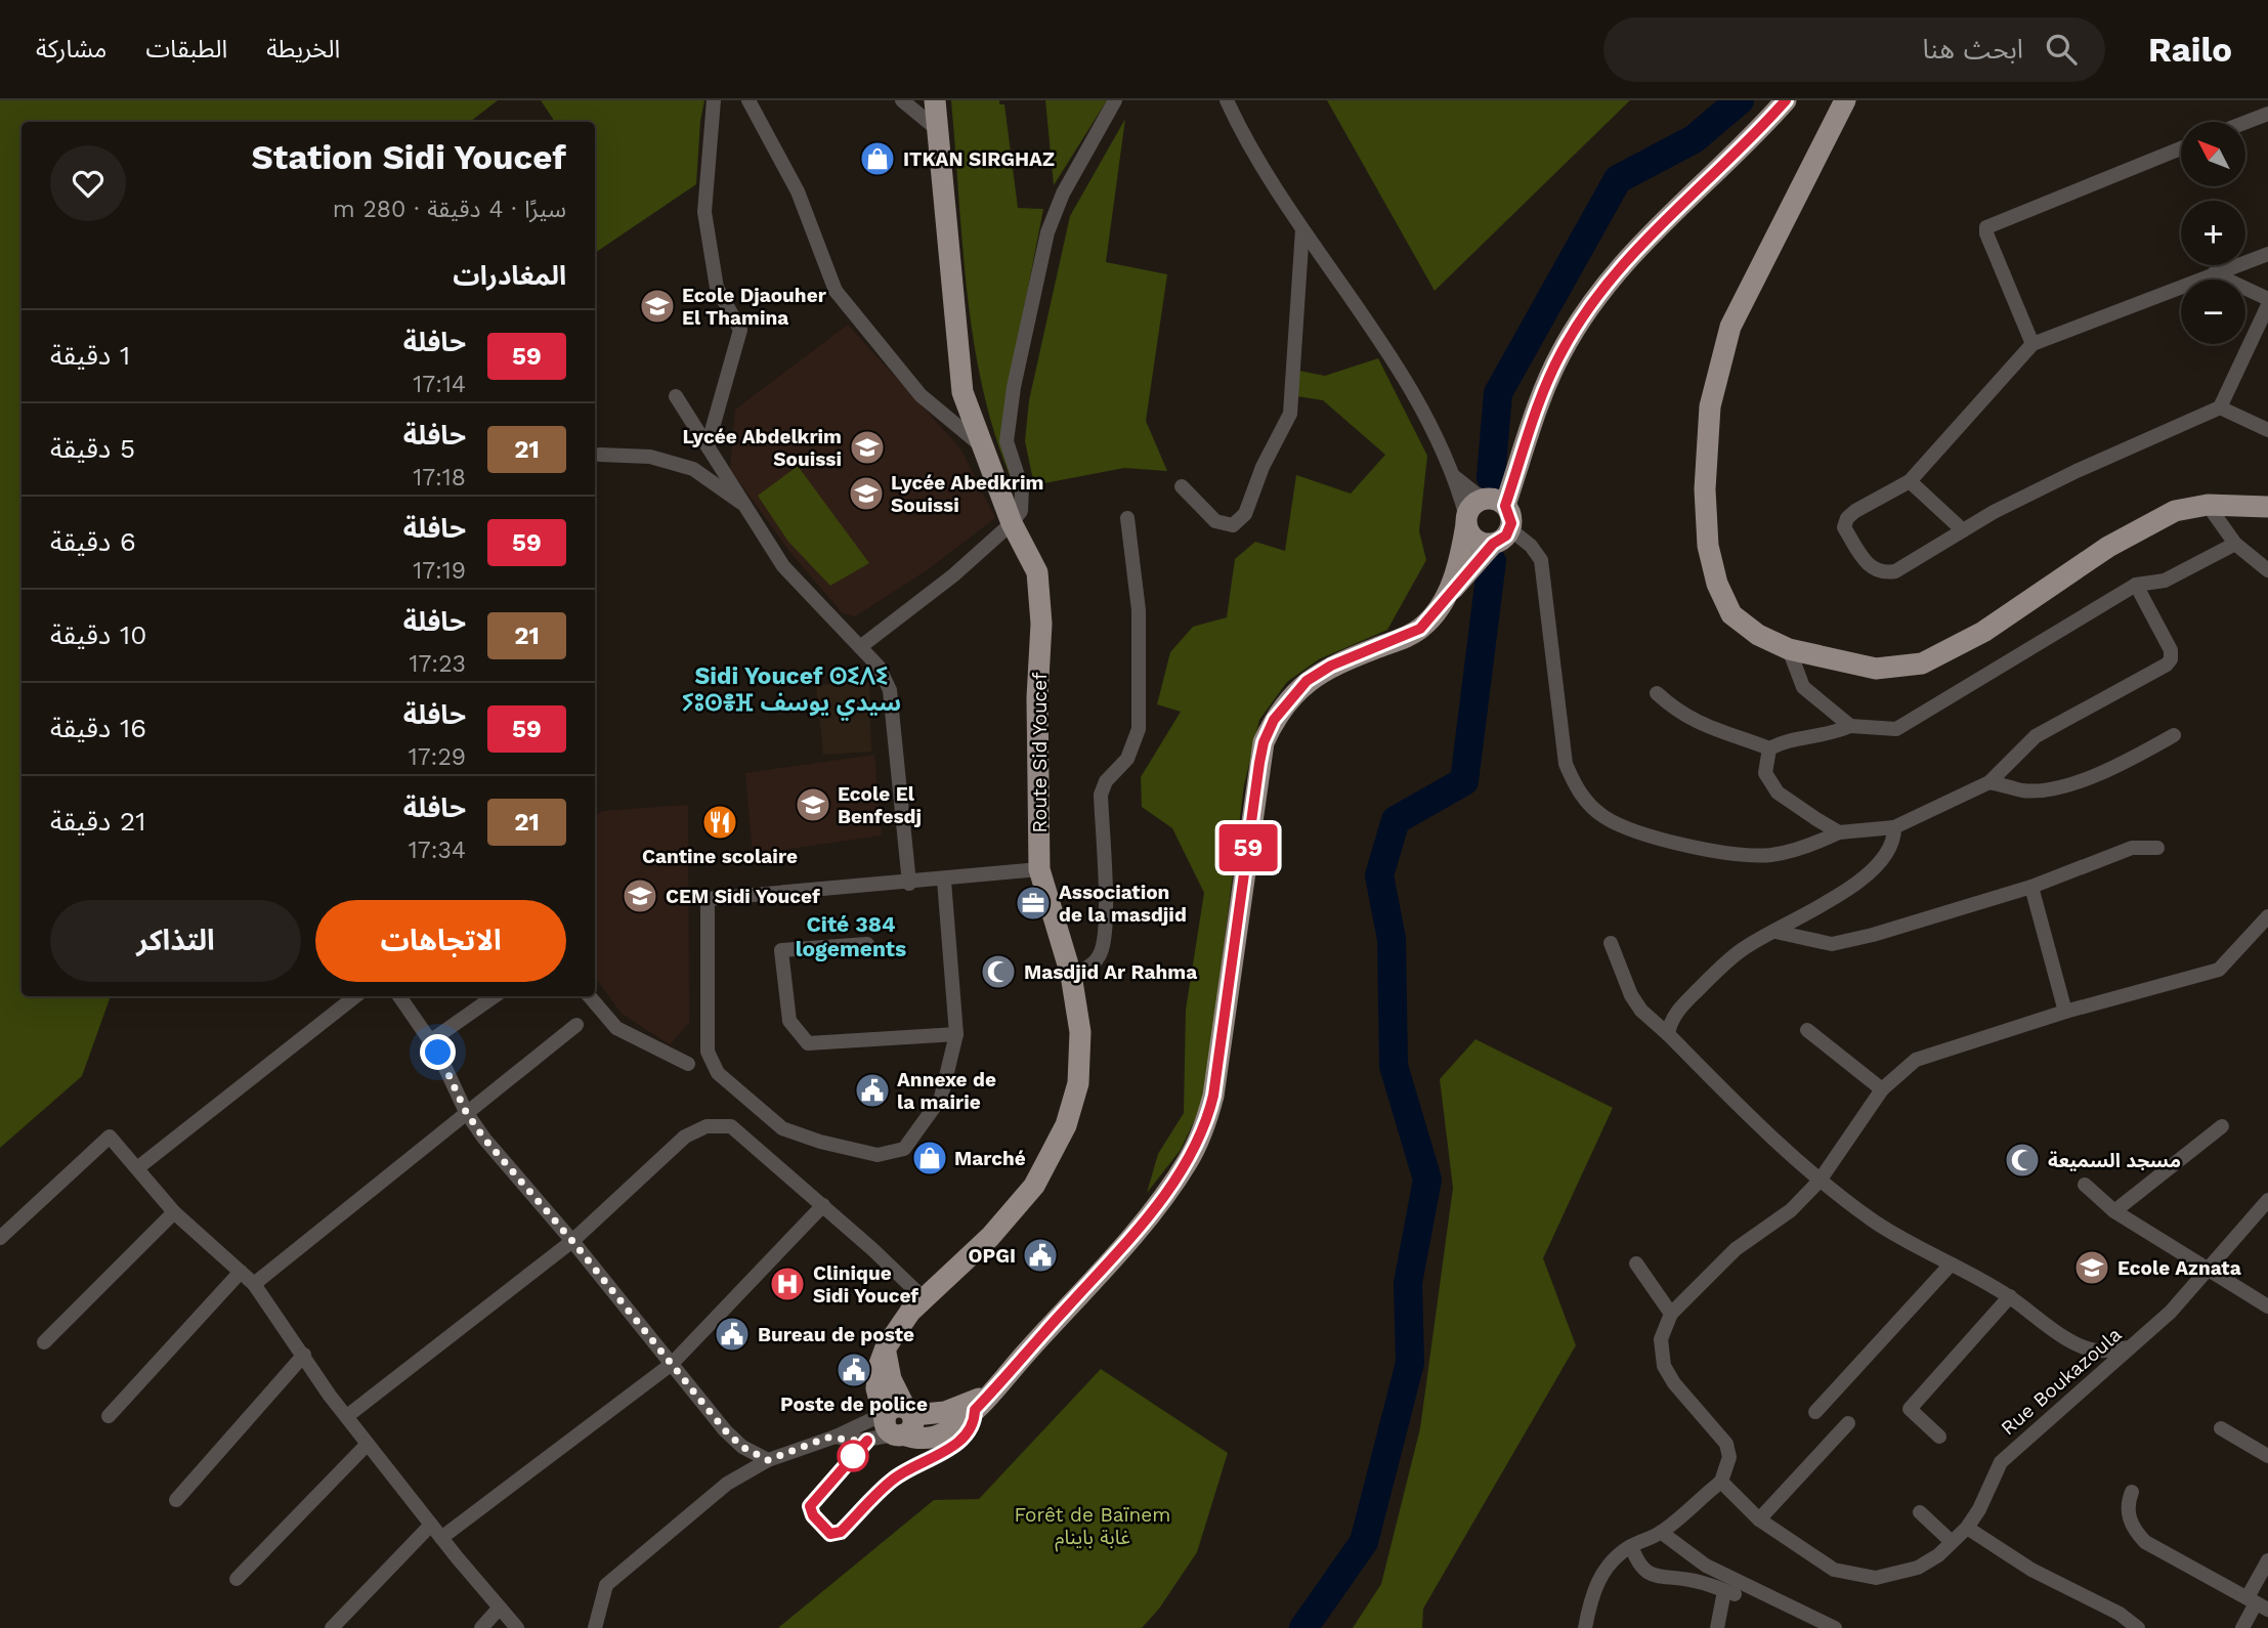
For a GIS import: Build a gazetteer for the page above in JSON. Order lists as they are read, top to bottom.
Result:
{
  "streets": {
    "main road": ["Route Sid Youcef"],
    "street": ["Rue Boukazoula"]
  },
  "districts": ["Sidi Youcef ⵙⵉⴷⵉ ⵢⵓⵙⴻⴼ سيدي يوسف", "Cité 384 logements"],
  "parks": ["Forêt de Baïnem غابة باينام"],
  "places": {
    "shop": ["ITKAN SIRGHAZ", "Marché"],
    "school or university": [
      "Ecole Djaouher El Thamina",
      "Lycée Abdelkrim Souissi",
      "Lycée Abedkrim Souissi",
      "Ecole El Benfesdj",
      "CEM Sidi Youcef",
      "Ecole Aznata"
    ],
    "restaurant": ["Cantine scolaire"],
    "office": ["Association de la masdjid"],
    "mosque": ["Masdjid Ar Rahma", "مسجد السميعة"],
    "public building": [
      "Annexe de la mairie",
      "OPGI",
      "Bureau de poste",
      "Poste de police"
    ],
    "hospital": ["Clinique Sidi Youcef"]
  },
  "lines": ["bus line 59"],
  "north": "top left",
  "page": {
    "header": "Railo",
    "search": "ابحث هنا",
    "nav": ["الخريطة", "الطبقات", "مشاركة"],
    "on_map": "59",
    "map_buttons": ["+", "−"],
    "heading": [
      ["Station Sidi Youcef", "سيرًا · 4 دقيقة · 280 m"],
      "المغادرات"
    ],
    "list": [
      {
        "mark": "59",
        "name": "حافلة",
        "note": "17:14",
        "value": "1 دقيقة"
      },
      {
        "mark": "21",
        "name": "حافلة",
        "note": "17:18",
        "value": "5 دقيقة"
      },
      {
        "mark": "59",
        "name": "حافلة",
        "note": "17:19",
        "value": "6 دقيقة"
      },
      {
        "mark": "21",
        "name": "حافلة",
        "note": "17:23",
        "value": "10 دقيقة"
      },
      {
        "mark": "59",
        "name": "حافلة",
        "note": "17:29",
        "value": "16 دقيقة"
      },
      {
        "mark": "21",
        "name": "حافلة",
        "note": "17:34",
        "value": "21 دقيقة"
      }
    ],
    "buttons": ["الاتجاهات", "التذاكر"]
  }
}
